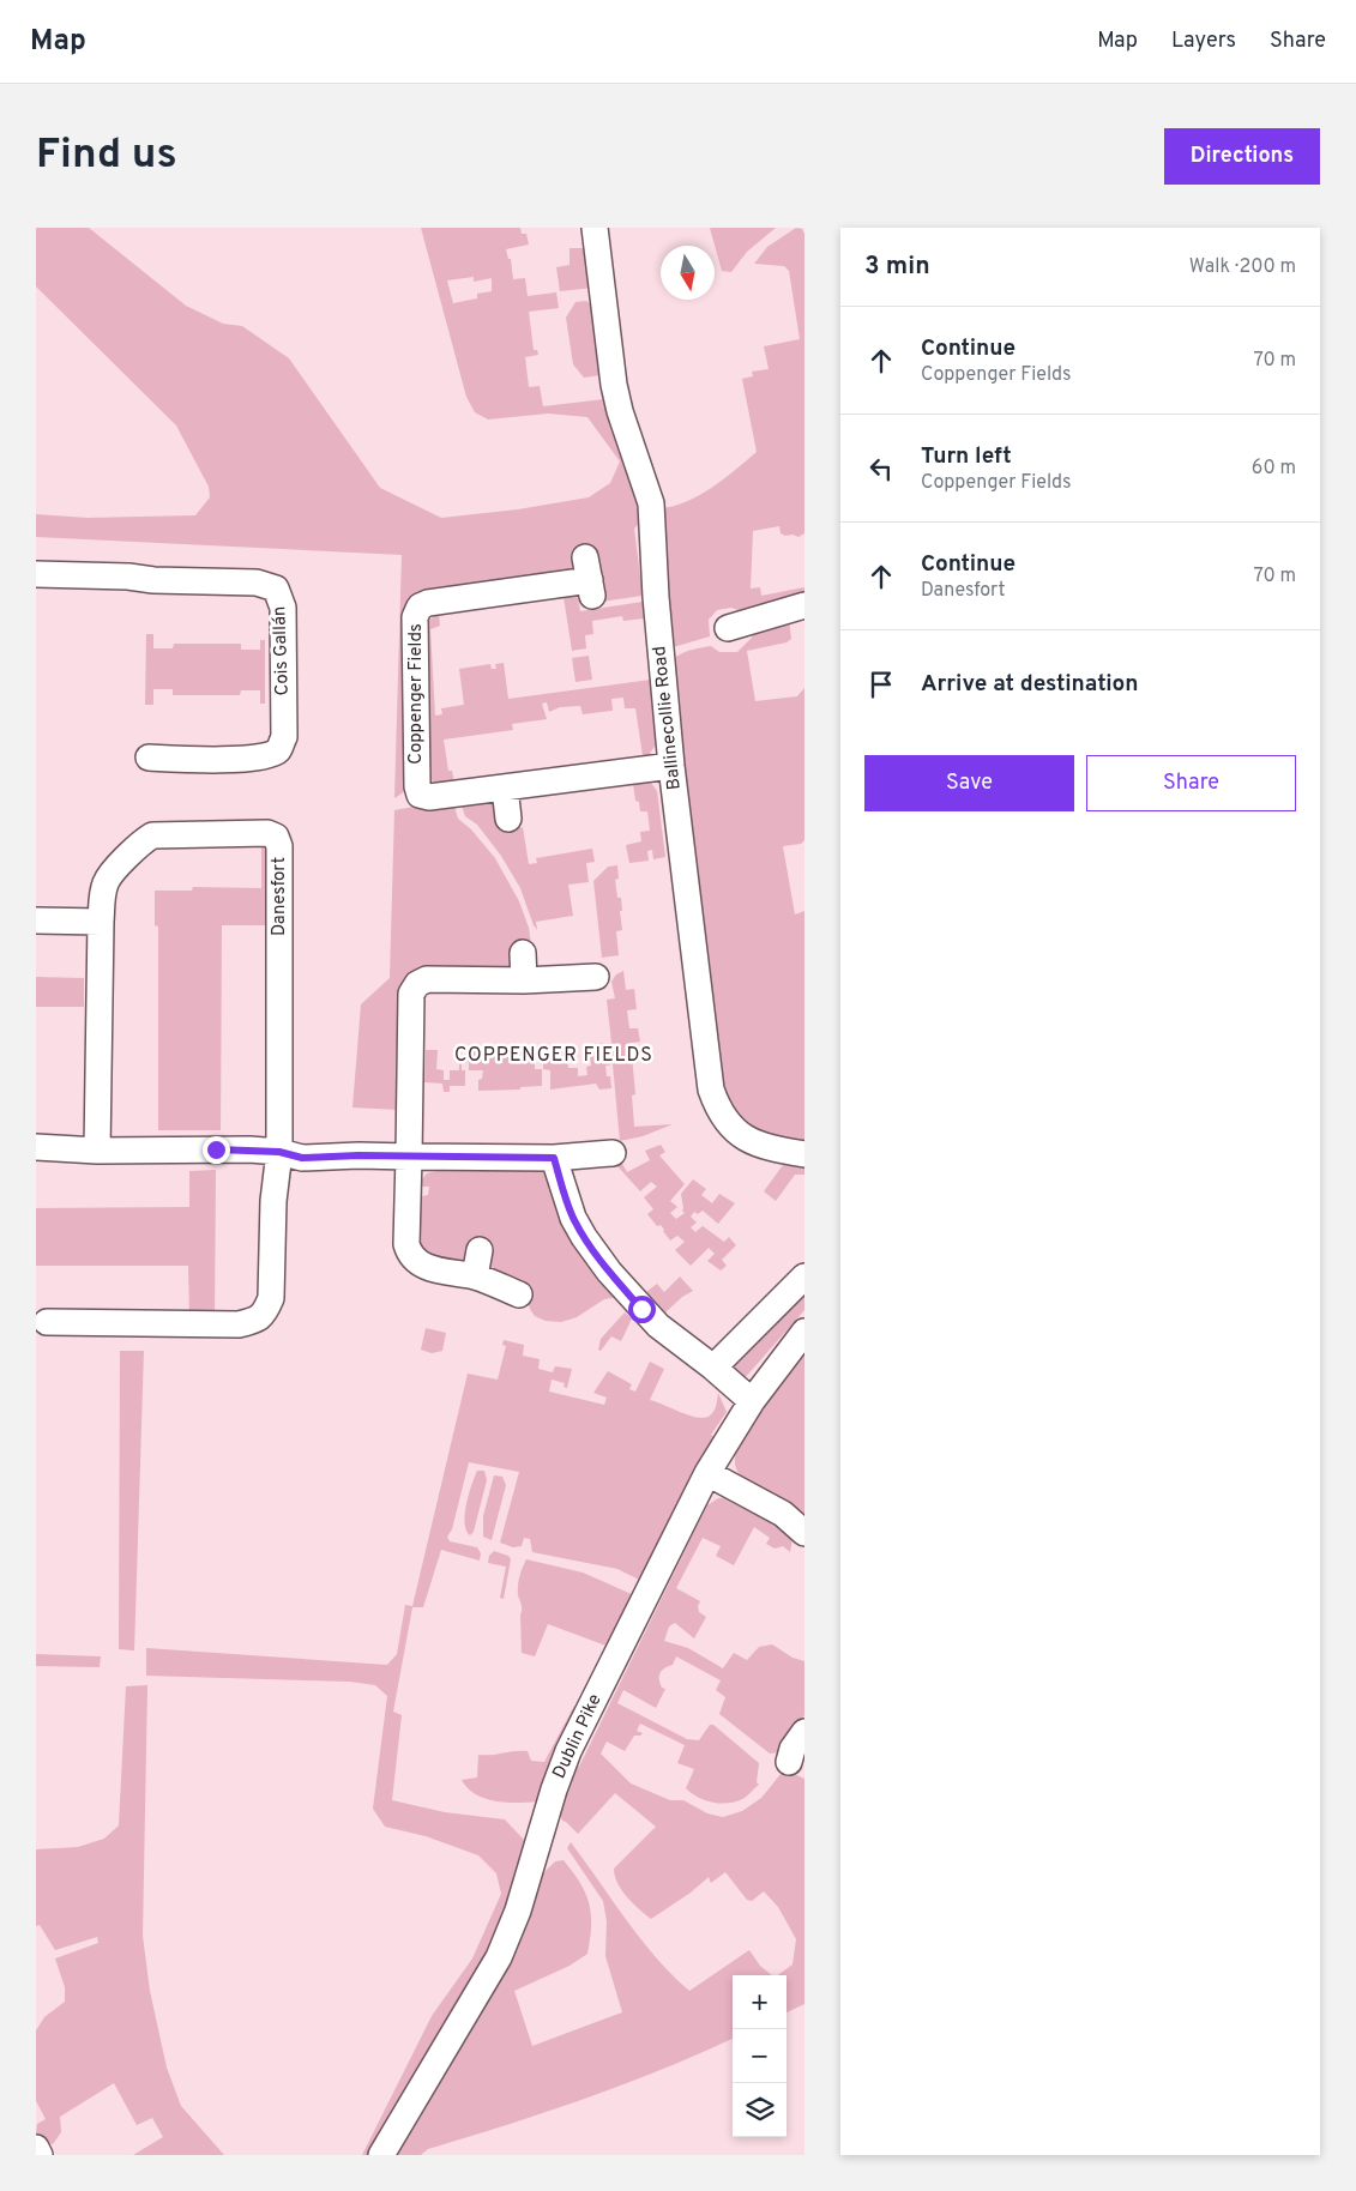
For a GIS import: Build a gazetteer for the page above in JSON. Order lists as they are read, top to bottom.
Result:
{
  "streets": {
    "street": [
      "Cois Gallán",
      "Coppenger Fields",
      "Ballinecollie Road",
      "Danesfort",
      "Dublin Pike"
    ]
  },
  "crossings": [
    ["Coppenger Fields", "Ballinecollie Road"]
  ],
  "districts": ["COPPENGER FIELDS"],
  "north": "bottom",
  "page": {
    "header": "Map",
    "nav": ["Map", "Layers", "Share"],
    "buttons": [
      "Directions",
      ["Save", "Share"]
    ],
    "title": "Find us",
    "heading": ["3 min", "Walk · 200 m"],
    "list": [
      ["Continue", "Coppenger Fields", "70 m"],
      ["Turn left", "Coppenger Fields", "60 m"],
      ["Continue", "Danesfort", "70 m"],
      "Arrive at destination"
    ],
    "map_buttons": ["+", "−"]
  }
}
